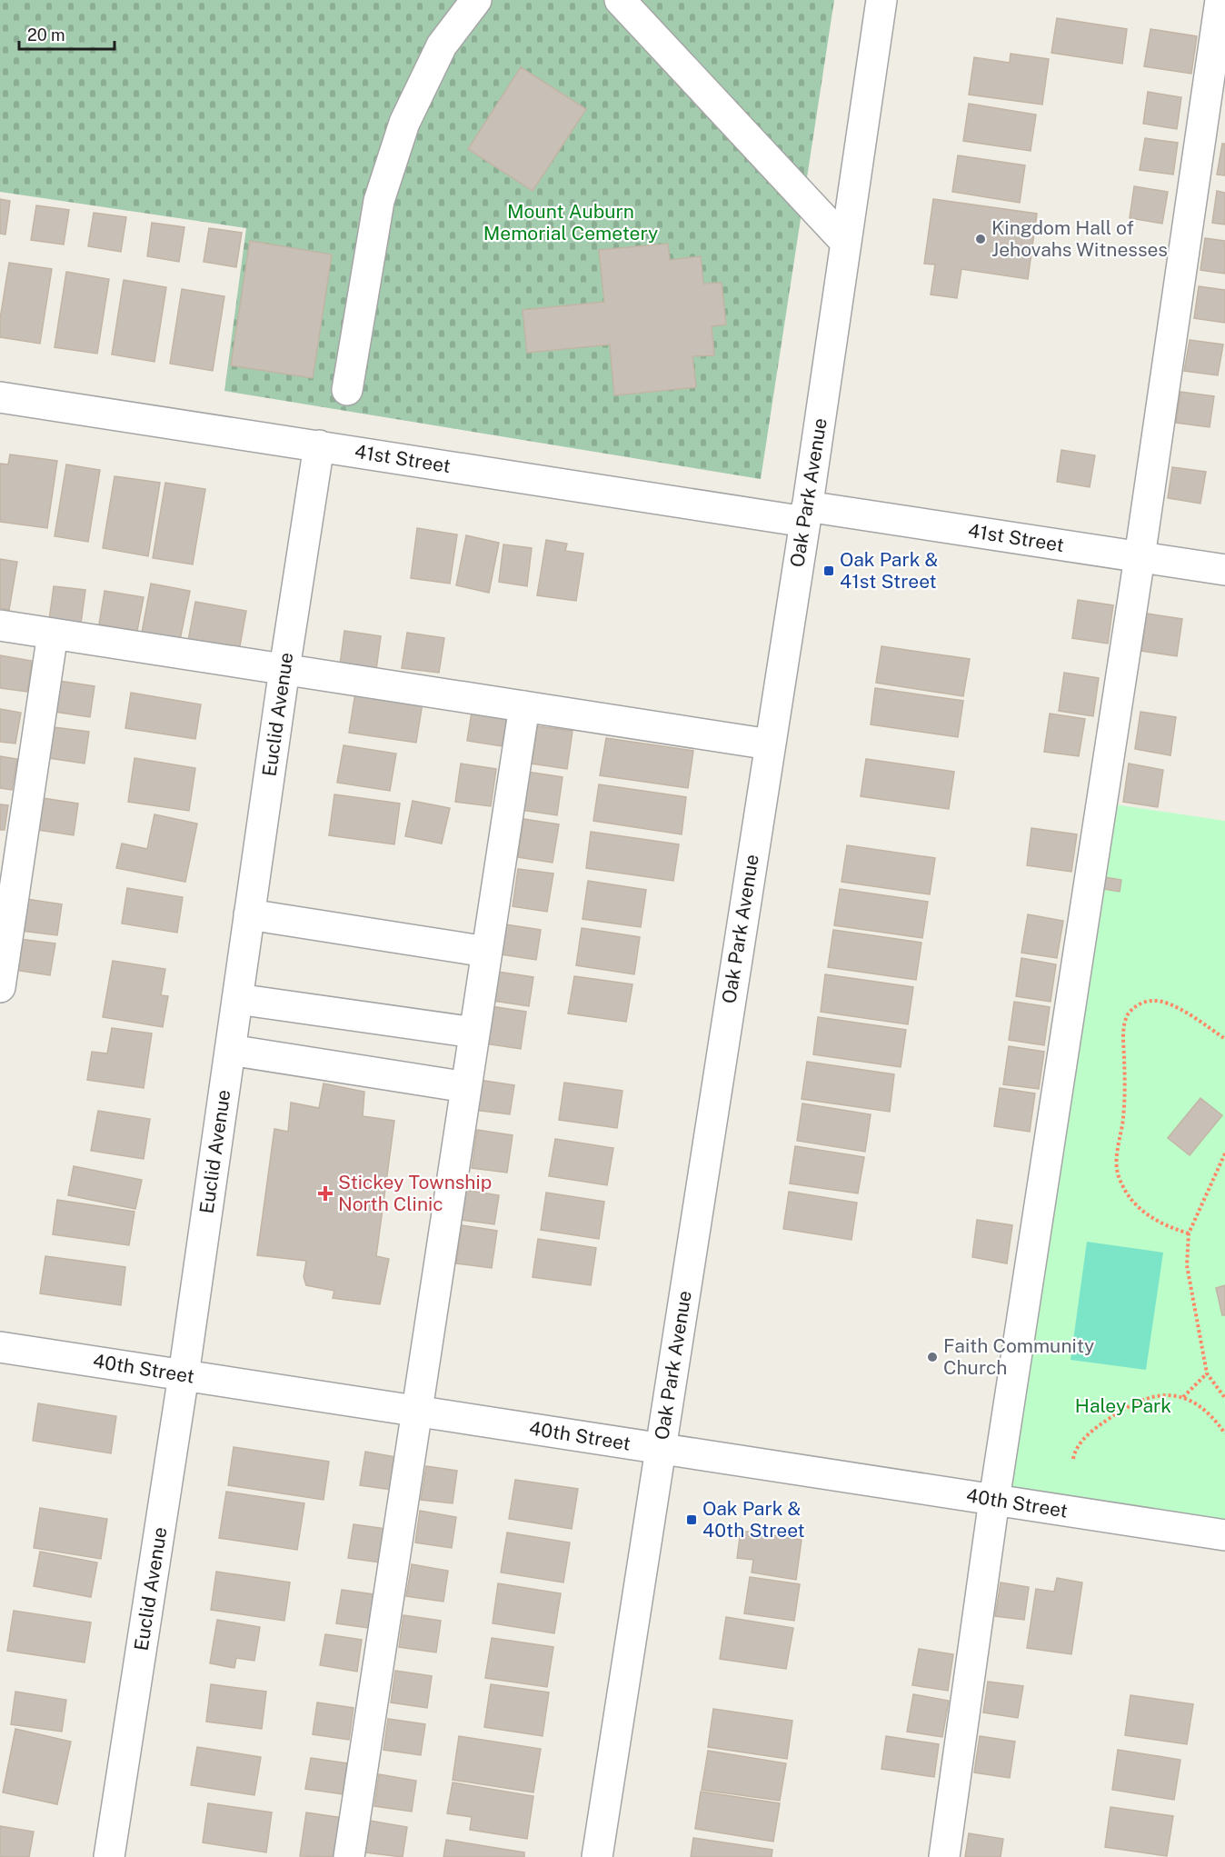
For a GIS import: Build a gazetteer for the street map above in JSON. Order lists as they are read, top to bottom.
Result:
{
  "streets": {
    "street": [
      "41st Street",
      "Oak Park Avenue",
      "Euclid Avenue",
      "40th Street"
    ]
  },
  "crossings": [
    ["41st Street", "Oak Park Avenue"],
    ["41st Street", "Euclid Avenue"],
    ["Oak Park Avenue", "40th Street"],
    ["Euclid Avenue", "40th Street"]
  ],
  "parks": ["Mount Auburn Memorial Cemetery", "Haley Park"],
  "places": {
    "other": ["Kingdom Hall of Jehovahs Witnesses", "Faith Community Church"],
    "transit": ["Oak Park & 41st Street", "Oak Park & 40th Street"],
    "health": ["Stickey Township North Clinic"]
  },
  "scale_bar": "20 m"
}
